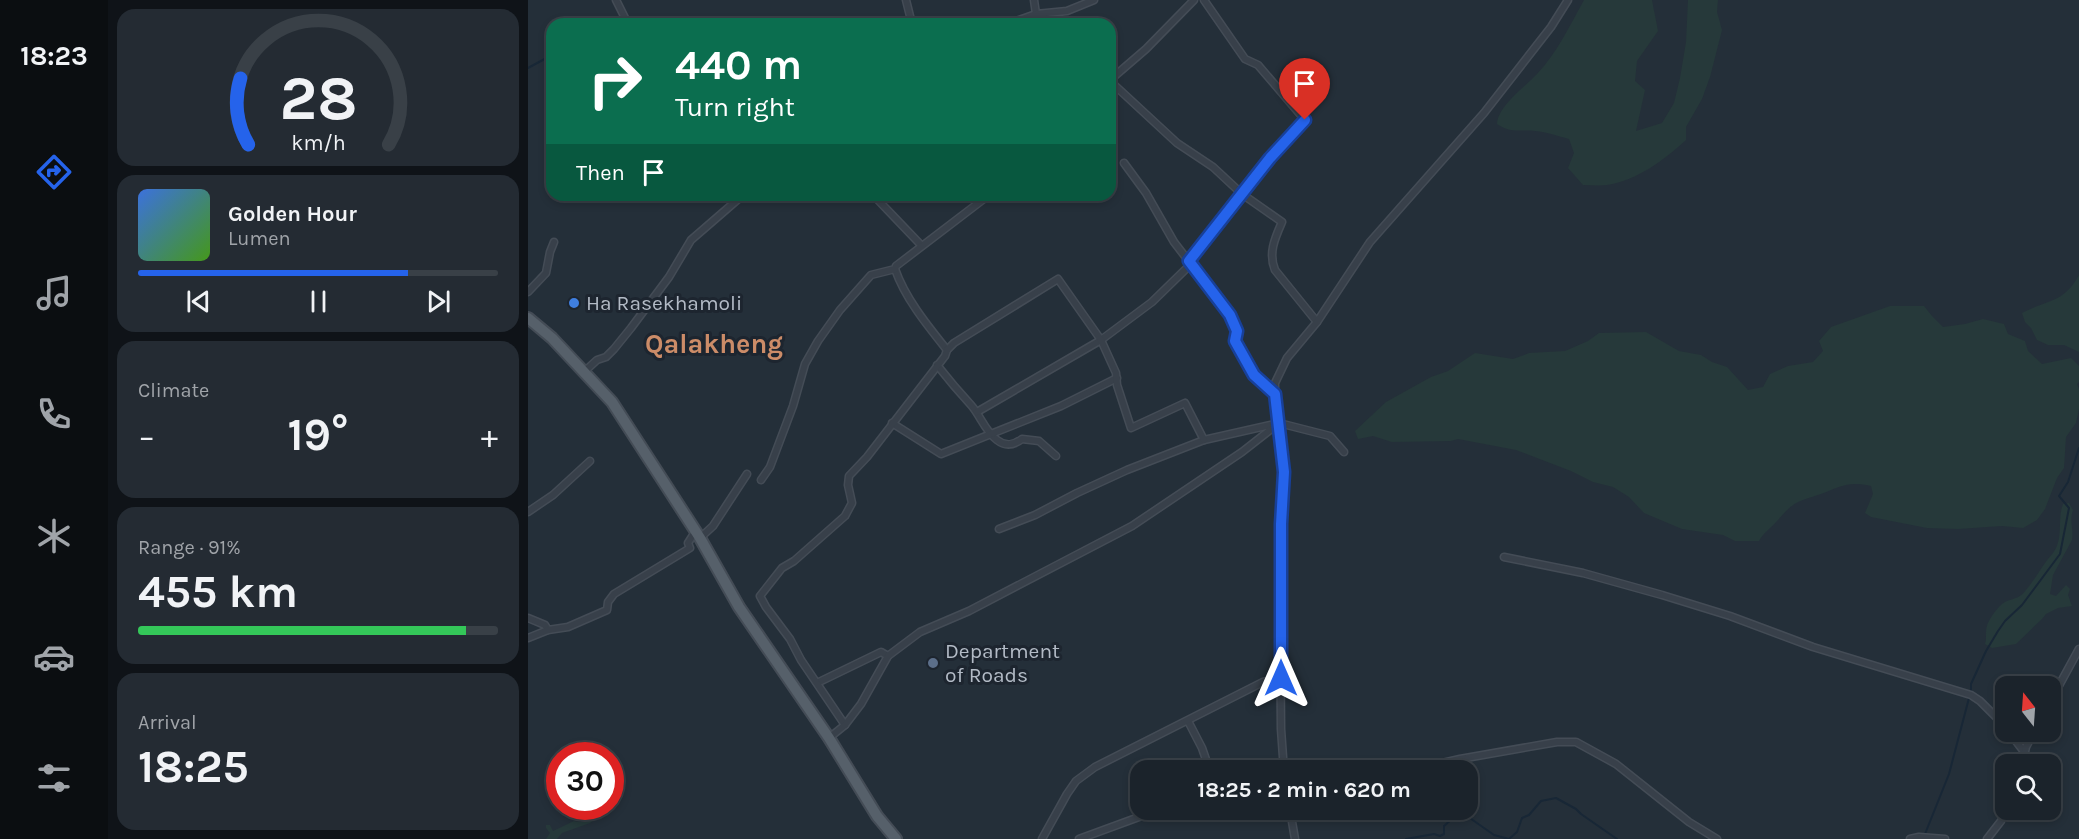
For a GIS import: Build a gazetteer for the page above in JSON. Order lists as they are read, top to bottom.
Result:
{
  "districts": ["Qalakheng"],
  "places": ["Ha Rasekhamoli", "Department of Roads"],
  "north": "top",
  "page": {
    "tabs": "18:23",
    "turn": ["440 m", "Turn right"],
    "then": "Then",
    "song": ["Golden Hour", "Lumen"],
    "tile": [
      "Climate",
      ["Range · 91%", "455 km"],
      ["Arrival", "18:25"]
    ],
    "heat": ["−", "19°", "+"],
    "limit": "30",
    "trip": "18:25 · 2 min · 620 m",
    "gauge": ["28", "km/h"]
  }
}
